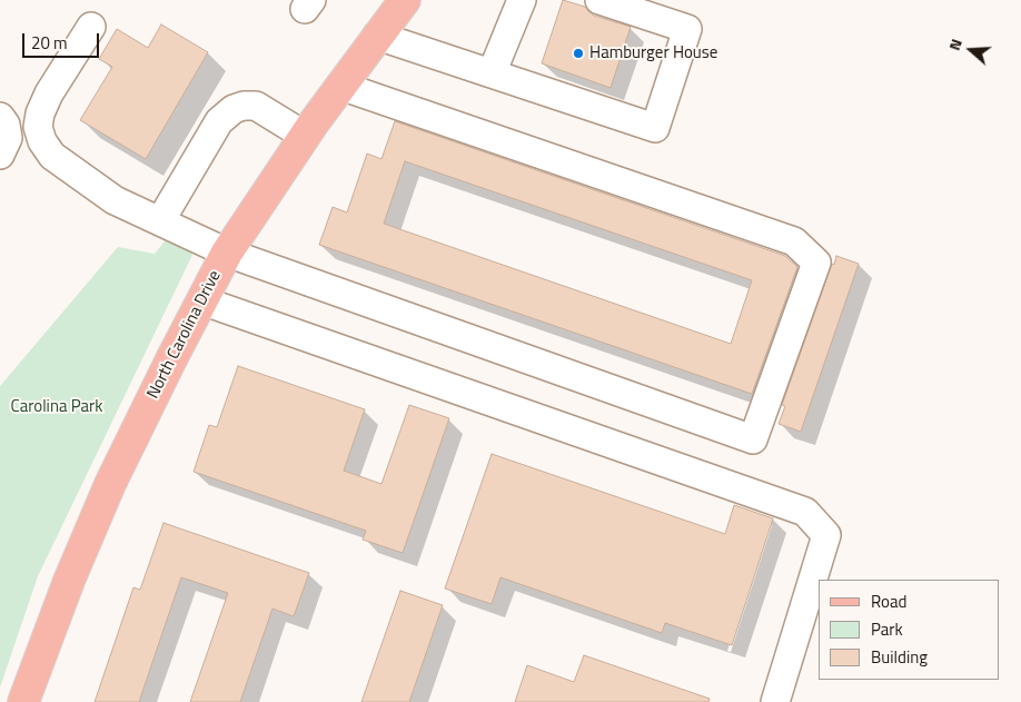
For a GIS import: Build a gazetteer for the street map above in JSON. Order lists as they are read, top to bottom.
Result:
{
  "streets": {
    "main road": ["North Carolina Drive"]
  },
  "parks": ["Carolina Park"],
  "places": ["Hamburger House"],
  "legend": ["Road", "Park", "Building"],
  "scale_bar": "20 m",
  "north": "left"
}
